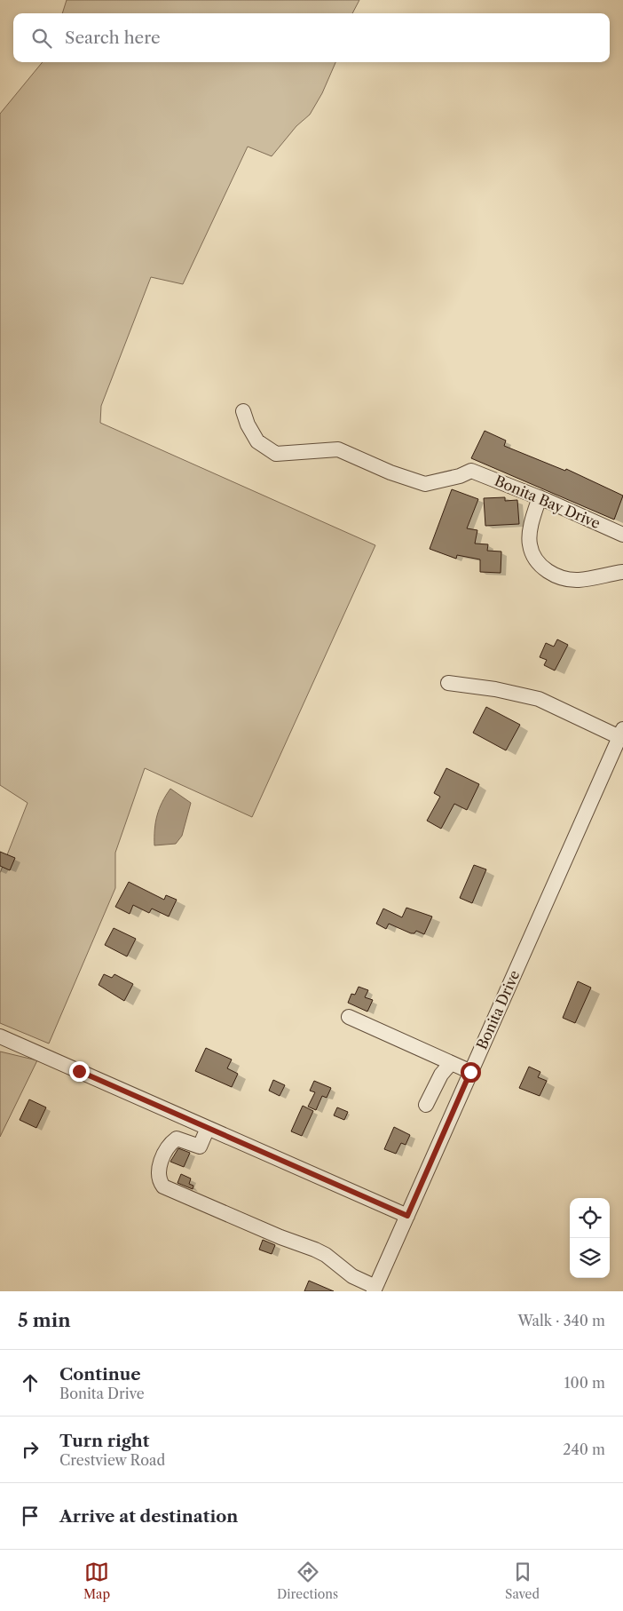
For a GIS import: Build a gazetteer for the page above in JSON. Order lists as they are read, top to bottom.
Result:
{
  "streets": {
    "street": ["Bonita Bay Drive", "Bonita Drive"]
  },
  "page": {
    "search": "Search here",
    "heading": ["5 min", "Walk · 340 m"],
    "list": [
      ["Continue", "Bonita Drive", "100 m"],
      ["Turn right", "Crestview Road", "240 m"],
      "Arrive at destination"
    ],
    "nav": ["Map", "Directions", "Saved"]
  }
}
